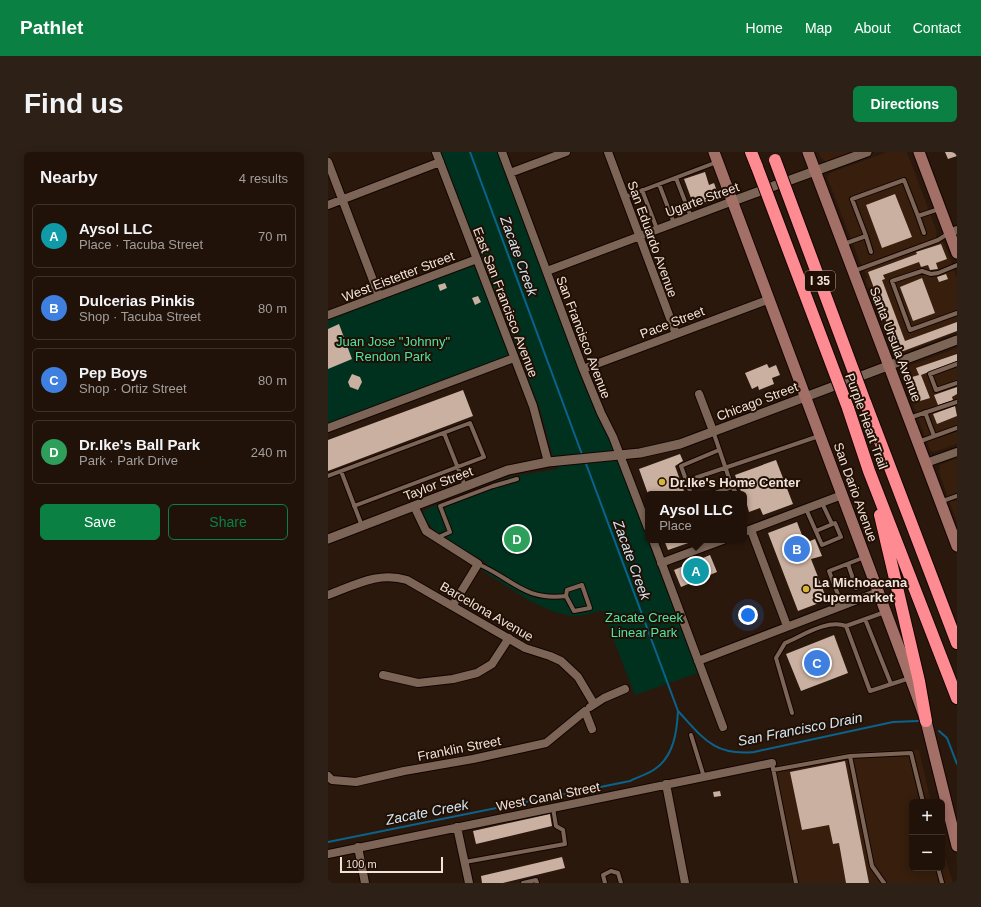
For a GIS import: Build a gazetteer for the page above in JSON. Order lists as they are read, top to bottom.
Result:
{
  "streets": {
    "highway": ["I 35", "Purple Heart Trail"],
    "main road": ["Santa Ursula Avenue", "San Dario Avenue"],
    "street": [
      "Ugarte Street",
      "San Eduardo Avenue",
      "West Eistetter Street",
      "East San Francisco Avenue",
      "Pace Street",
      "San Francisco Avenue",
      "Chicago Street",
      "Taylor Street",
      "Barcelona Avenue",
      "Franklin Street",
      "West Canal Street"
    ]
  },
  "crossings": [
    ["Ugarte Street", "San Eduardo Avenue"],
    ["Ugarte Street", "San Francisco Avenue"],
    ["Ugarte Street", "Santa Ursula Avenue"],
    ["Ugarte Street", "San Dario Avenue"],
    ["San Eduardo Avenue", "Pace Street"],
    ["West Eistetter Street", "East San Francisco Avenue"],
    ["East San Francisco Avenue", "Taylor Street"],
    ["Pace Street", "San Francisco Avenue"],
    ["Pace Street", "San Dario Avenue"],
    ["San Francisco Avenue", "Chicago Street"],
    ["Santa Ursula Avenue", "Chicago Street"],
    ["Chicago Street", "Taylor Street"],
    ["Chicago Street", "San Dario Avenue"],
    ["Barcelona Avenue", "Franklin Street"]
  ],
  "water": ["Zacate Creek", "San Francisco Drain"],
  "parks": ["Juan Jose \"Johnny\" Rendon Park", "Zacate Creek Linear Park"],
  "places": ["Dr.Ike's Home Center", "La Michoacana Supermarket"],
  "scale_bar": "100 m",
  "page": {
    "header": "Pathlet",
    "nav": [
      "Home",
      "Map",
      "About",
      "Contact"
    ],
    "buttons": [
      "Directions",
      ["Save", "Share"]
    ],
    "title": "Find us",
    "heading": ["Nearby", "4 results"],
    "list": [
      {
        "mark": "A",
        "name": "Aysol LLC",
        "note": "Place · Tacuba Street",
        "value": "70 m"
      },
      {
        "mark": "B",
        "name": "Dulcerias Pinkis",
        "note": "Shop · Tacuba Street",
        "value": "80 m"
      },
      {
        "mark": "C",
        "name": "Pep Boys",
        "note": "Shop · Ortiz Street",
        "value": "80 m"
      },
      {
        "mark": "D",
        "name": "Dr.Ike's Ball Park",
        "note": "Park · Park Drive",
        "value": "240 m"
      }
    ],
    "popup": ["Aysol LLC", "Place"],
    "pins": [
      "D",
      "B",
      "A",
      "C"
    ],
    "map_buttons": ["+", "−"],
    "scale": "100 m"
  }
}
